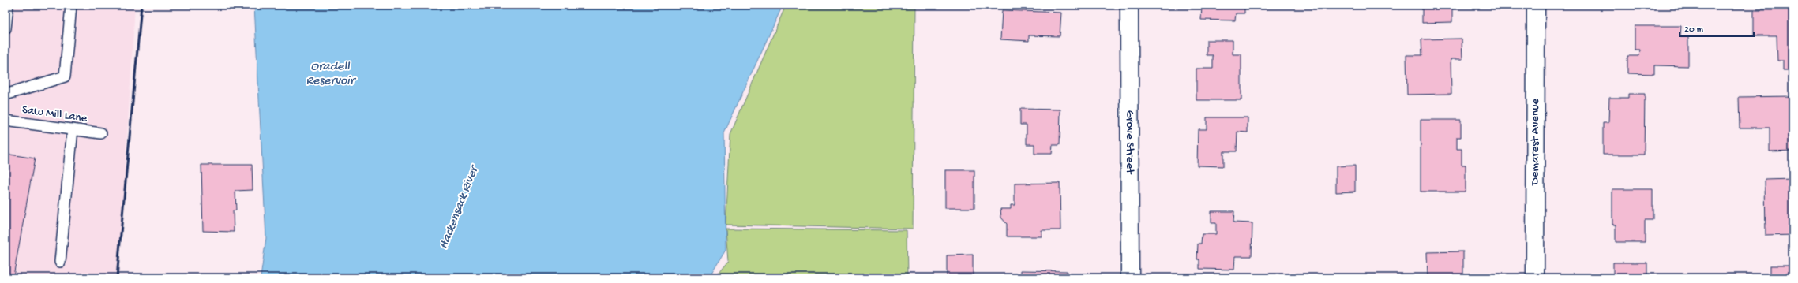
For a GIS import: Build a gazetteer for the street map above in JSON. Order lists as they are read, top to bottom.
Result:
{
  "streets": {
    "street": ["Grove Street", "Demarest Avenue"],
    "lane": ["Saw Mill Lane"]
  },
  "water": ["Oradell Reservoir", "Hackensack River"],
  "scale_bar": "20 m"
}
